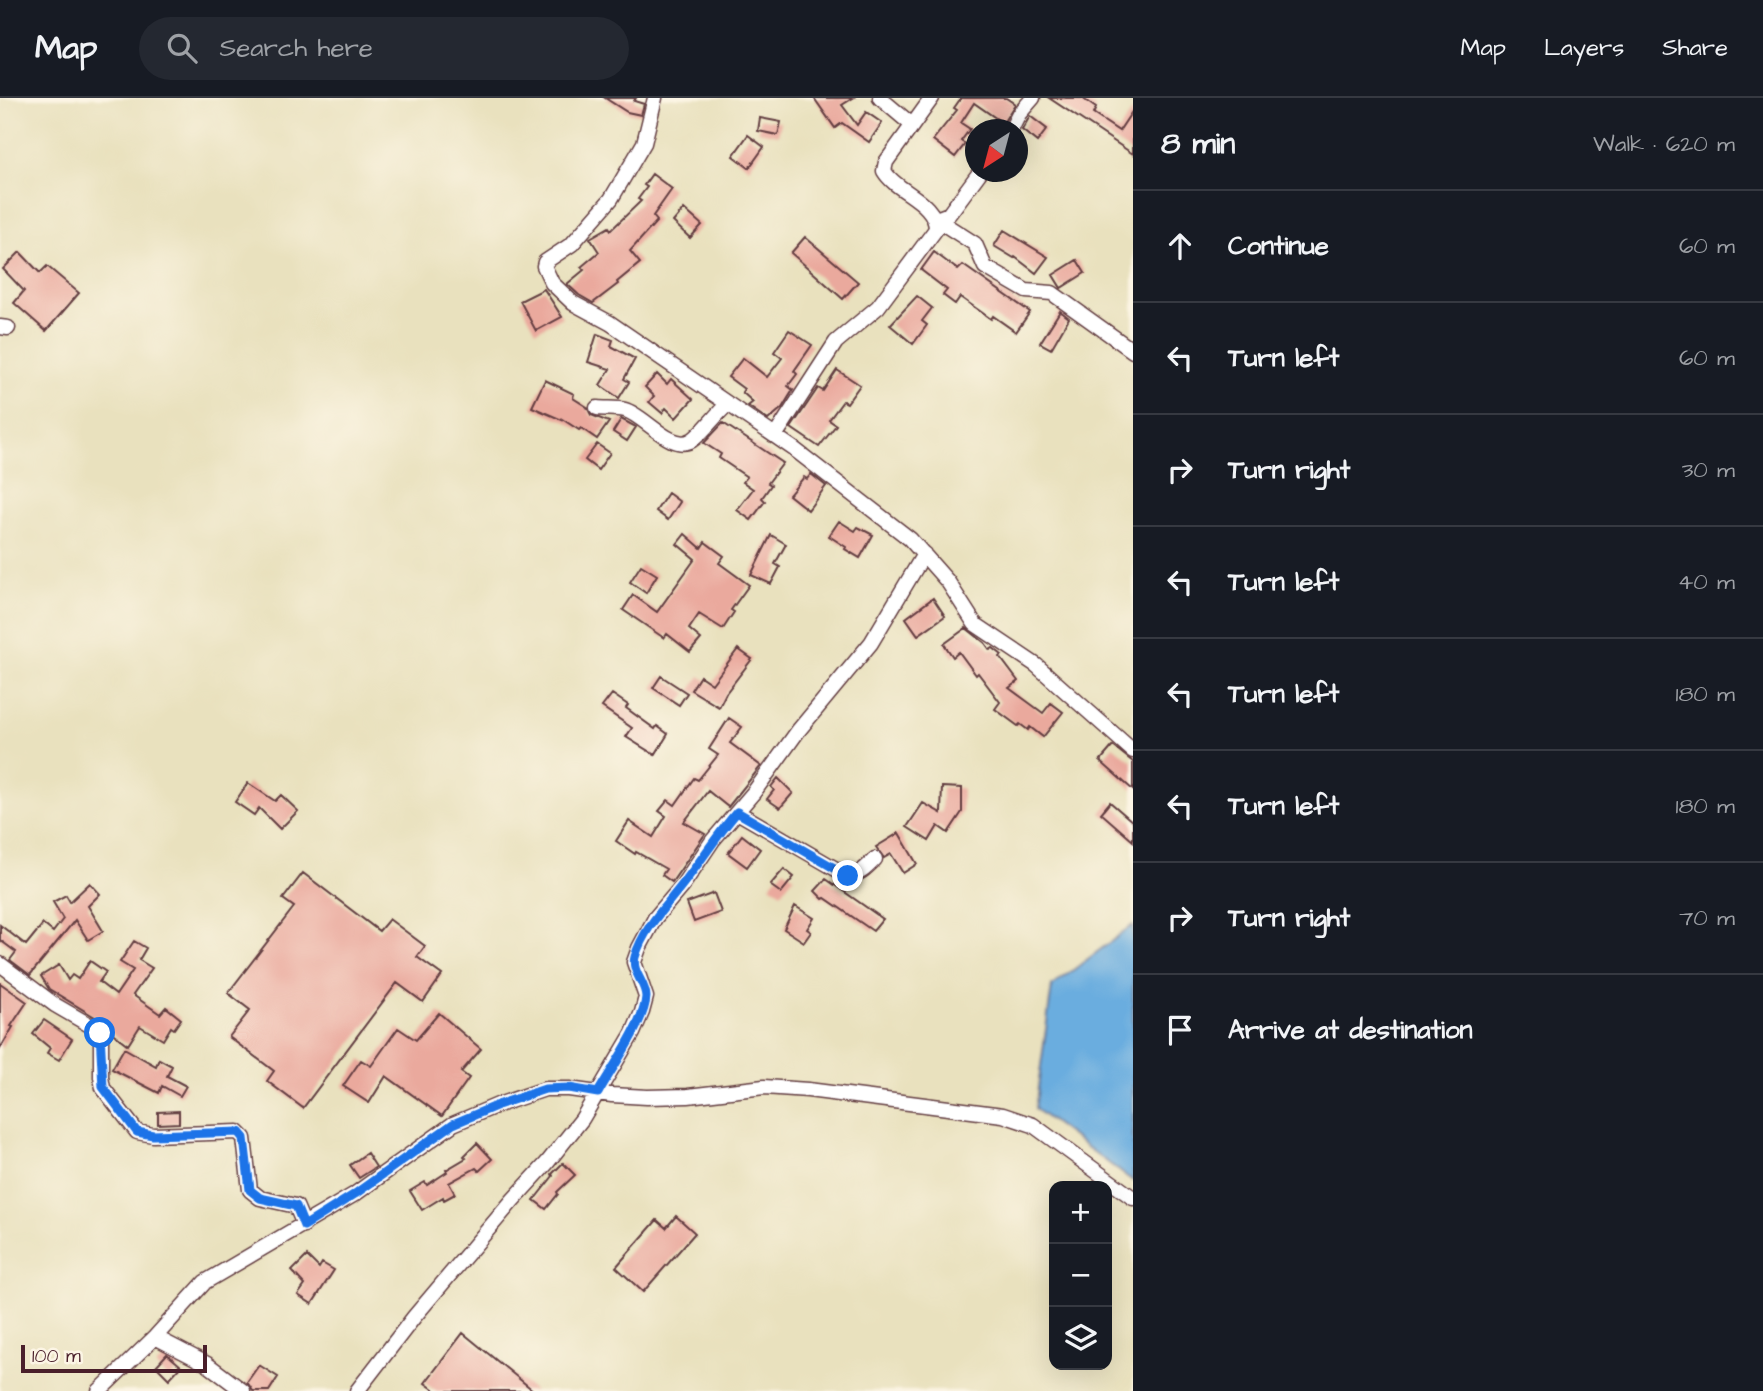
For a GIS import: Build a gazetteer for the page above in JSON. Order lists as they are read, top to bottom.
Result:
{
  "scale_bar": "100 m",
  "north": "bottom left",
  "page": {
    "header": "Map",
    "search": "Search here",
    "nav": ["Map", "Layers", "Share"],
    "heading": ["8 min", "Walk · 620 m"],
    "list": [
      ["Continue", "60 m"],
      ["Turn left", "60 m"],
      ["Turn right", "30 m"],
      ["Turn left", "40 m"],
      ["Turn left", "180 m"],
      ["Turn left", "180 m"],
      ["Turn right", "70 m"],
      "Arrive at destination"
    ],
    "map_buttons": ["+", "−"],
    "scale": "100 m"
  }
}
